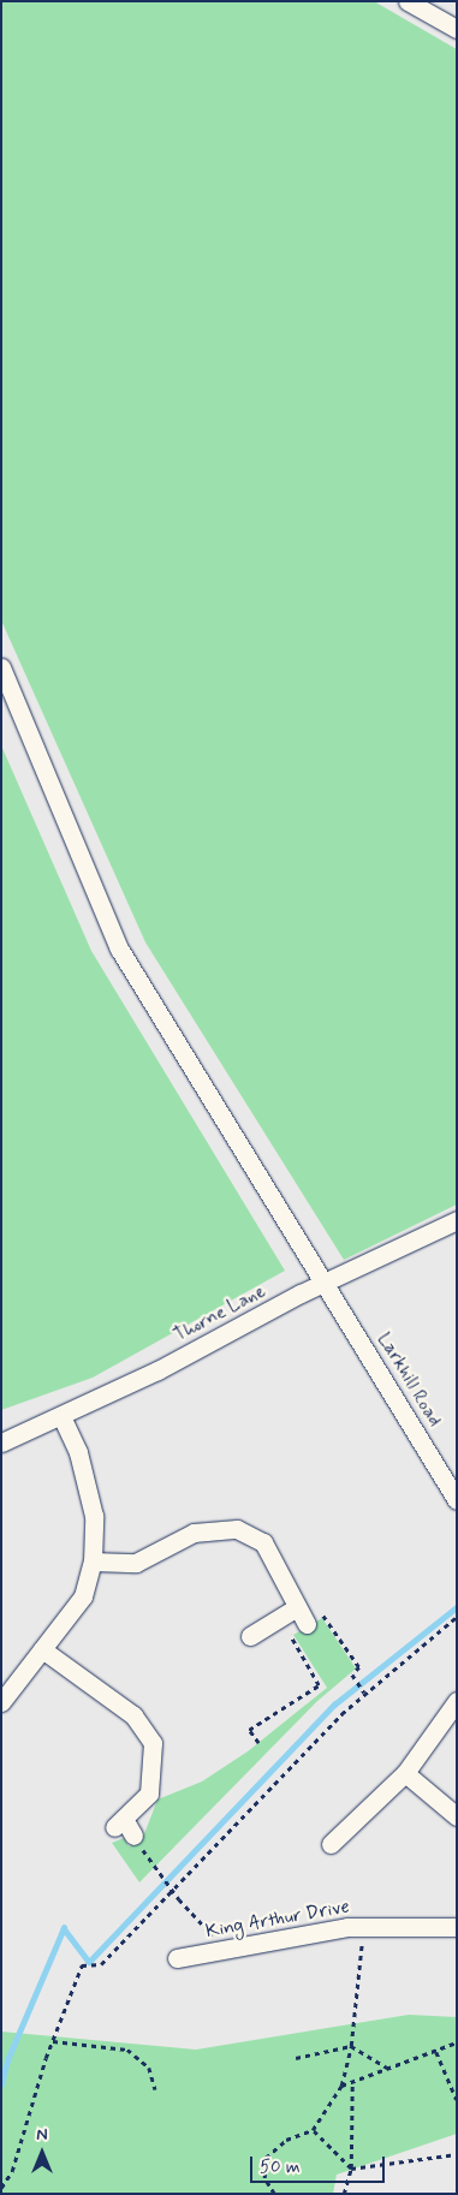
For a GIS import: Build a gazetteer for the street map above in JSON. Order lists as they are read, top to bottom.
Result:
{
  "streets": {
    "street": ["Thorne Lane", "Larkhill Road", "King Arthur Drive"]
  },
  "crossings": [
    ["Thorne Lane", "Larkhill Road"]
  ],
  "scale_bar": "50 m",
  "north": "top"
}
